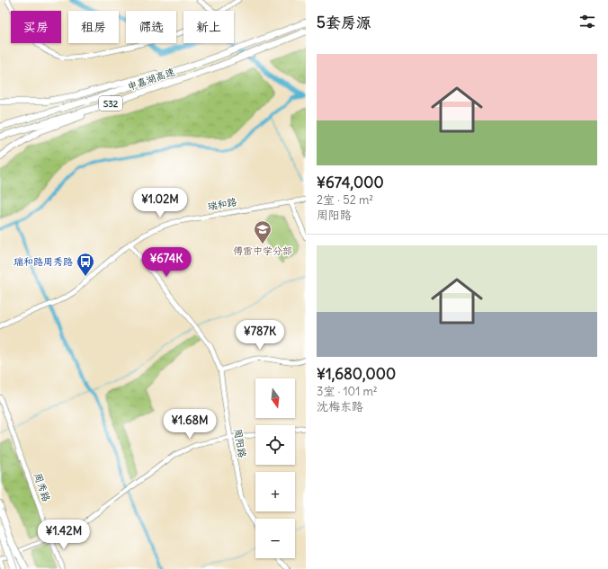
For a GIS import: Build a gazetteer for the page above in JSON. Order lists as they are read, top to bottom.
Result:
{
  "streets": {
    "highway": ["申嘉湖高速", "S32"],
    "street": ["瑞和路", "周阳路", "周秀路"]
  },
  "crossings": [
    ["瑞和路", "周阳路"]
  ],
  "places": {
    "school or university": ["傅雷中学分部"],
    "bus stop": ["瑞和路周秀路"]
  },
  "north": "bottom",
  "page": {
    "heading": "5套房源",
    "chip": [
      "买房",
      "租房",
      "筛选",
      "新上"
    ],
    "list": [
      {
        "name": "¥674,000",
        "note": "2室 · 52 m² · 周阳路"
      },
      {
        "name": "¥1,680,000",
        "note": "3室 · 101 m² · 沈梅东路"
      }
    ],
    "price": [
      "¥1.02M",
      "¥674K",
      "¥787K",
      "¥1.68M",
      "¥1.42M"
    ],
    "map_buttons": ["+", "−"]
  }
}
